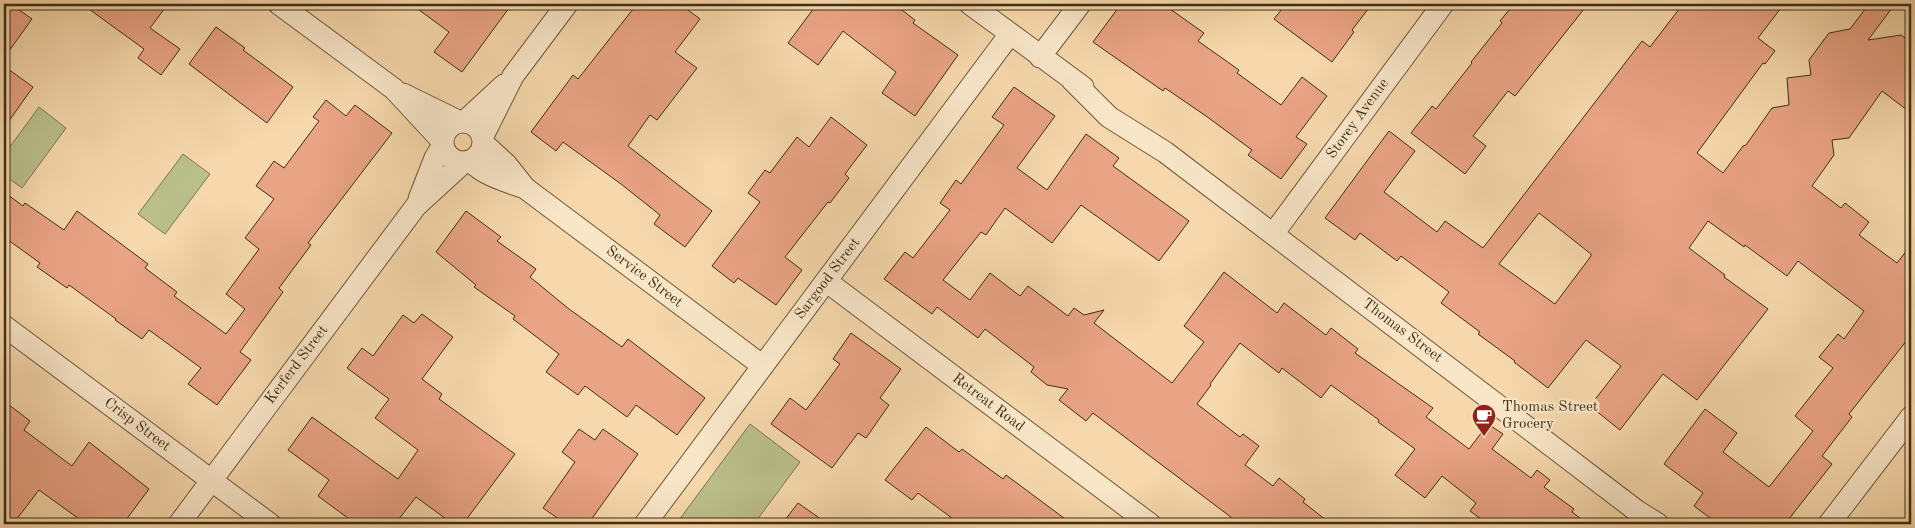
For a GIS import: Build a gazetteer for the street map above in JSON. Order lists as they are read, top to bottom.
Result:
{
  "streets": {
    "street": [
      "Storey Avenue",
      "Service Street",
      "Sargood Street",
      "Thomas Street",
      "Kerferd Street",
      "Retreat Road",
      "Crisp Street"
    ]
  },
  "crossings": [
    ["Storey Avenue", "Thomas Street"],
    ["Service Street", "Sargood Street"],
    ["Service Street", "Kerferd Street"],
    ["Sargood Street", "Thomas Street"],
    ["Sargood Street", "Retreat Road"],
    ["Kerferd Street", "Crisp Street"]
  ],
  "places": {
    "cafe": ["Thomas Street Grocery"]
  }
}
